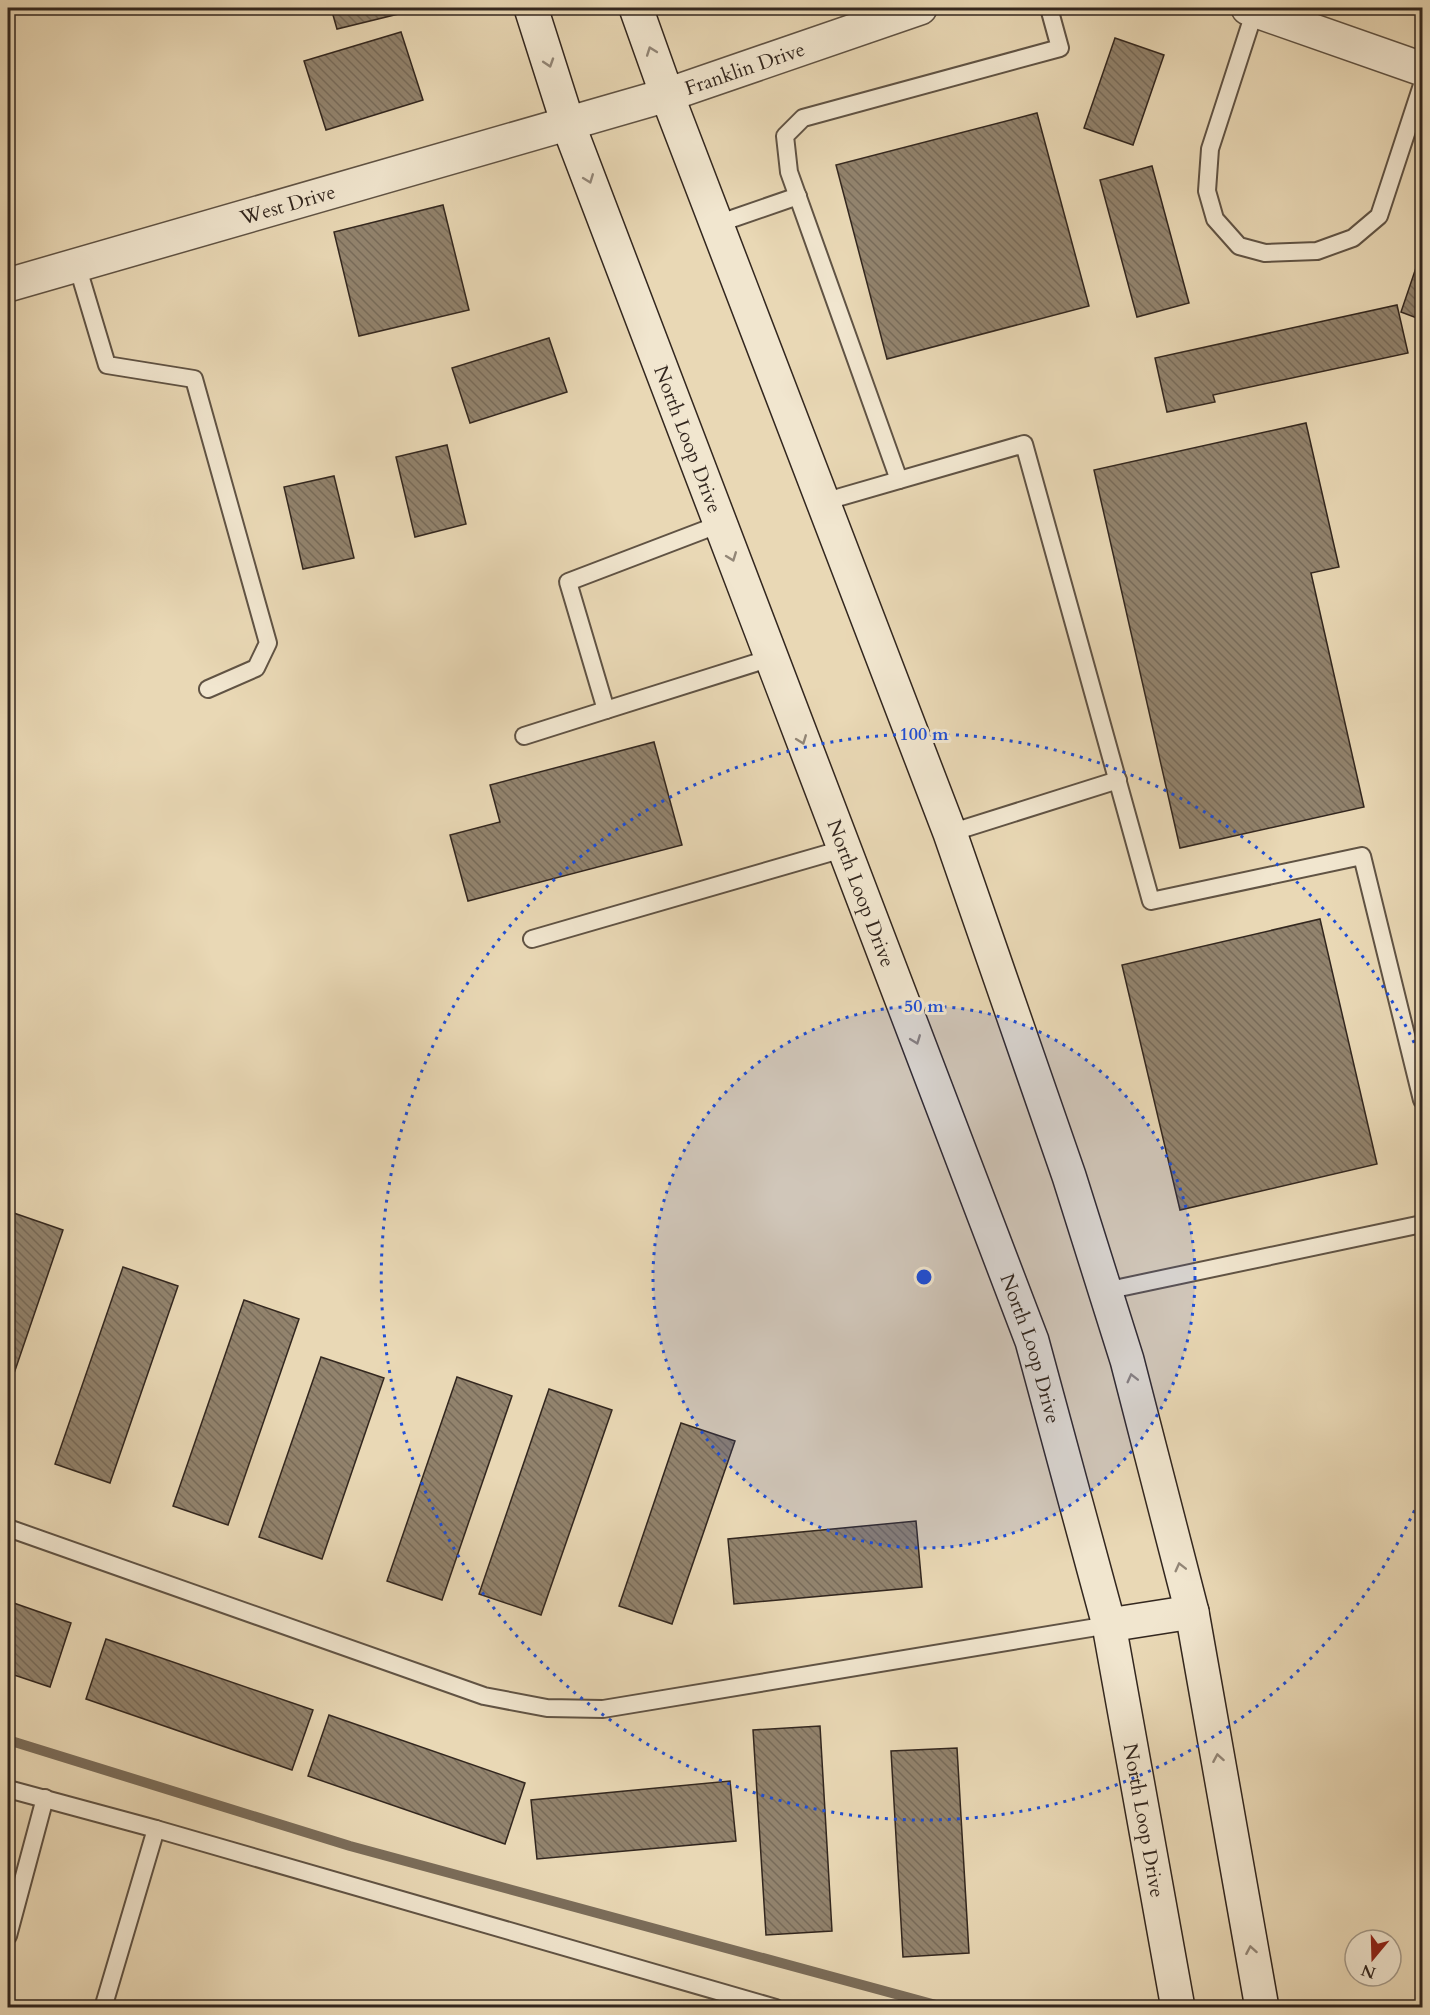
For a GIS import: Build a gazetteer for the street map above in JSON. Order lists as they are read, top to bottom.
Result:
{
  "streets": {
    "main road": ["Franklin Drive", "West Drive", "North Loop Drive"]
  },
  "crossings": [
    ["Franklin Drive", "West Drive"],
    ["Franklin Drive", "North Loop Drive"],
    ["West Drive", "North Loop Drive"]
  ],
  "north": "bottom",
  "rings": ["100 m", "50 m"]
}
